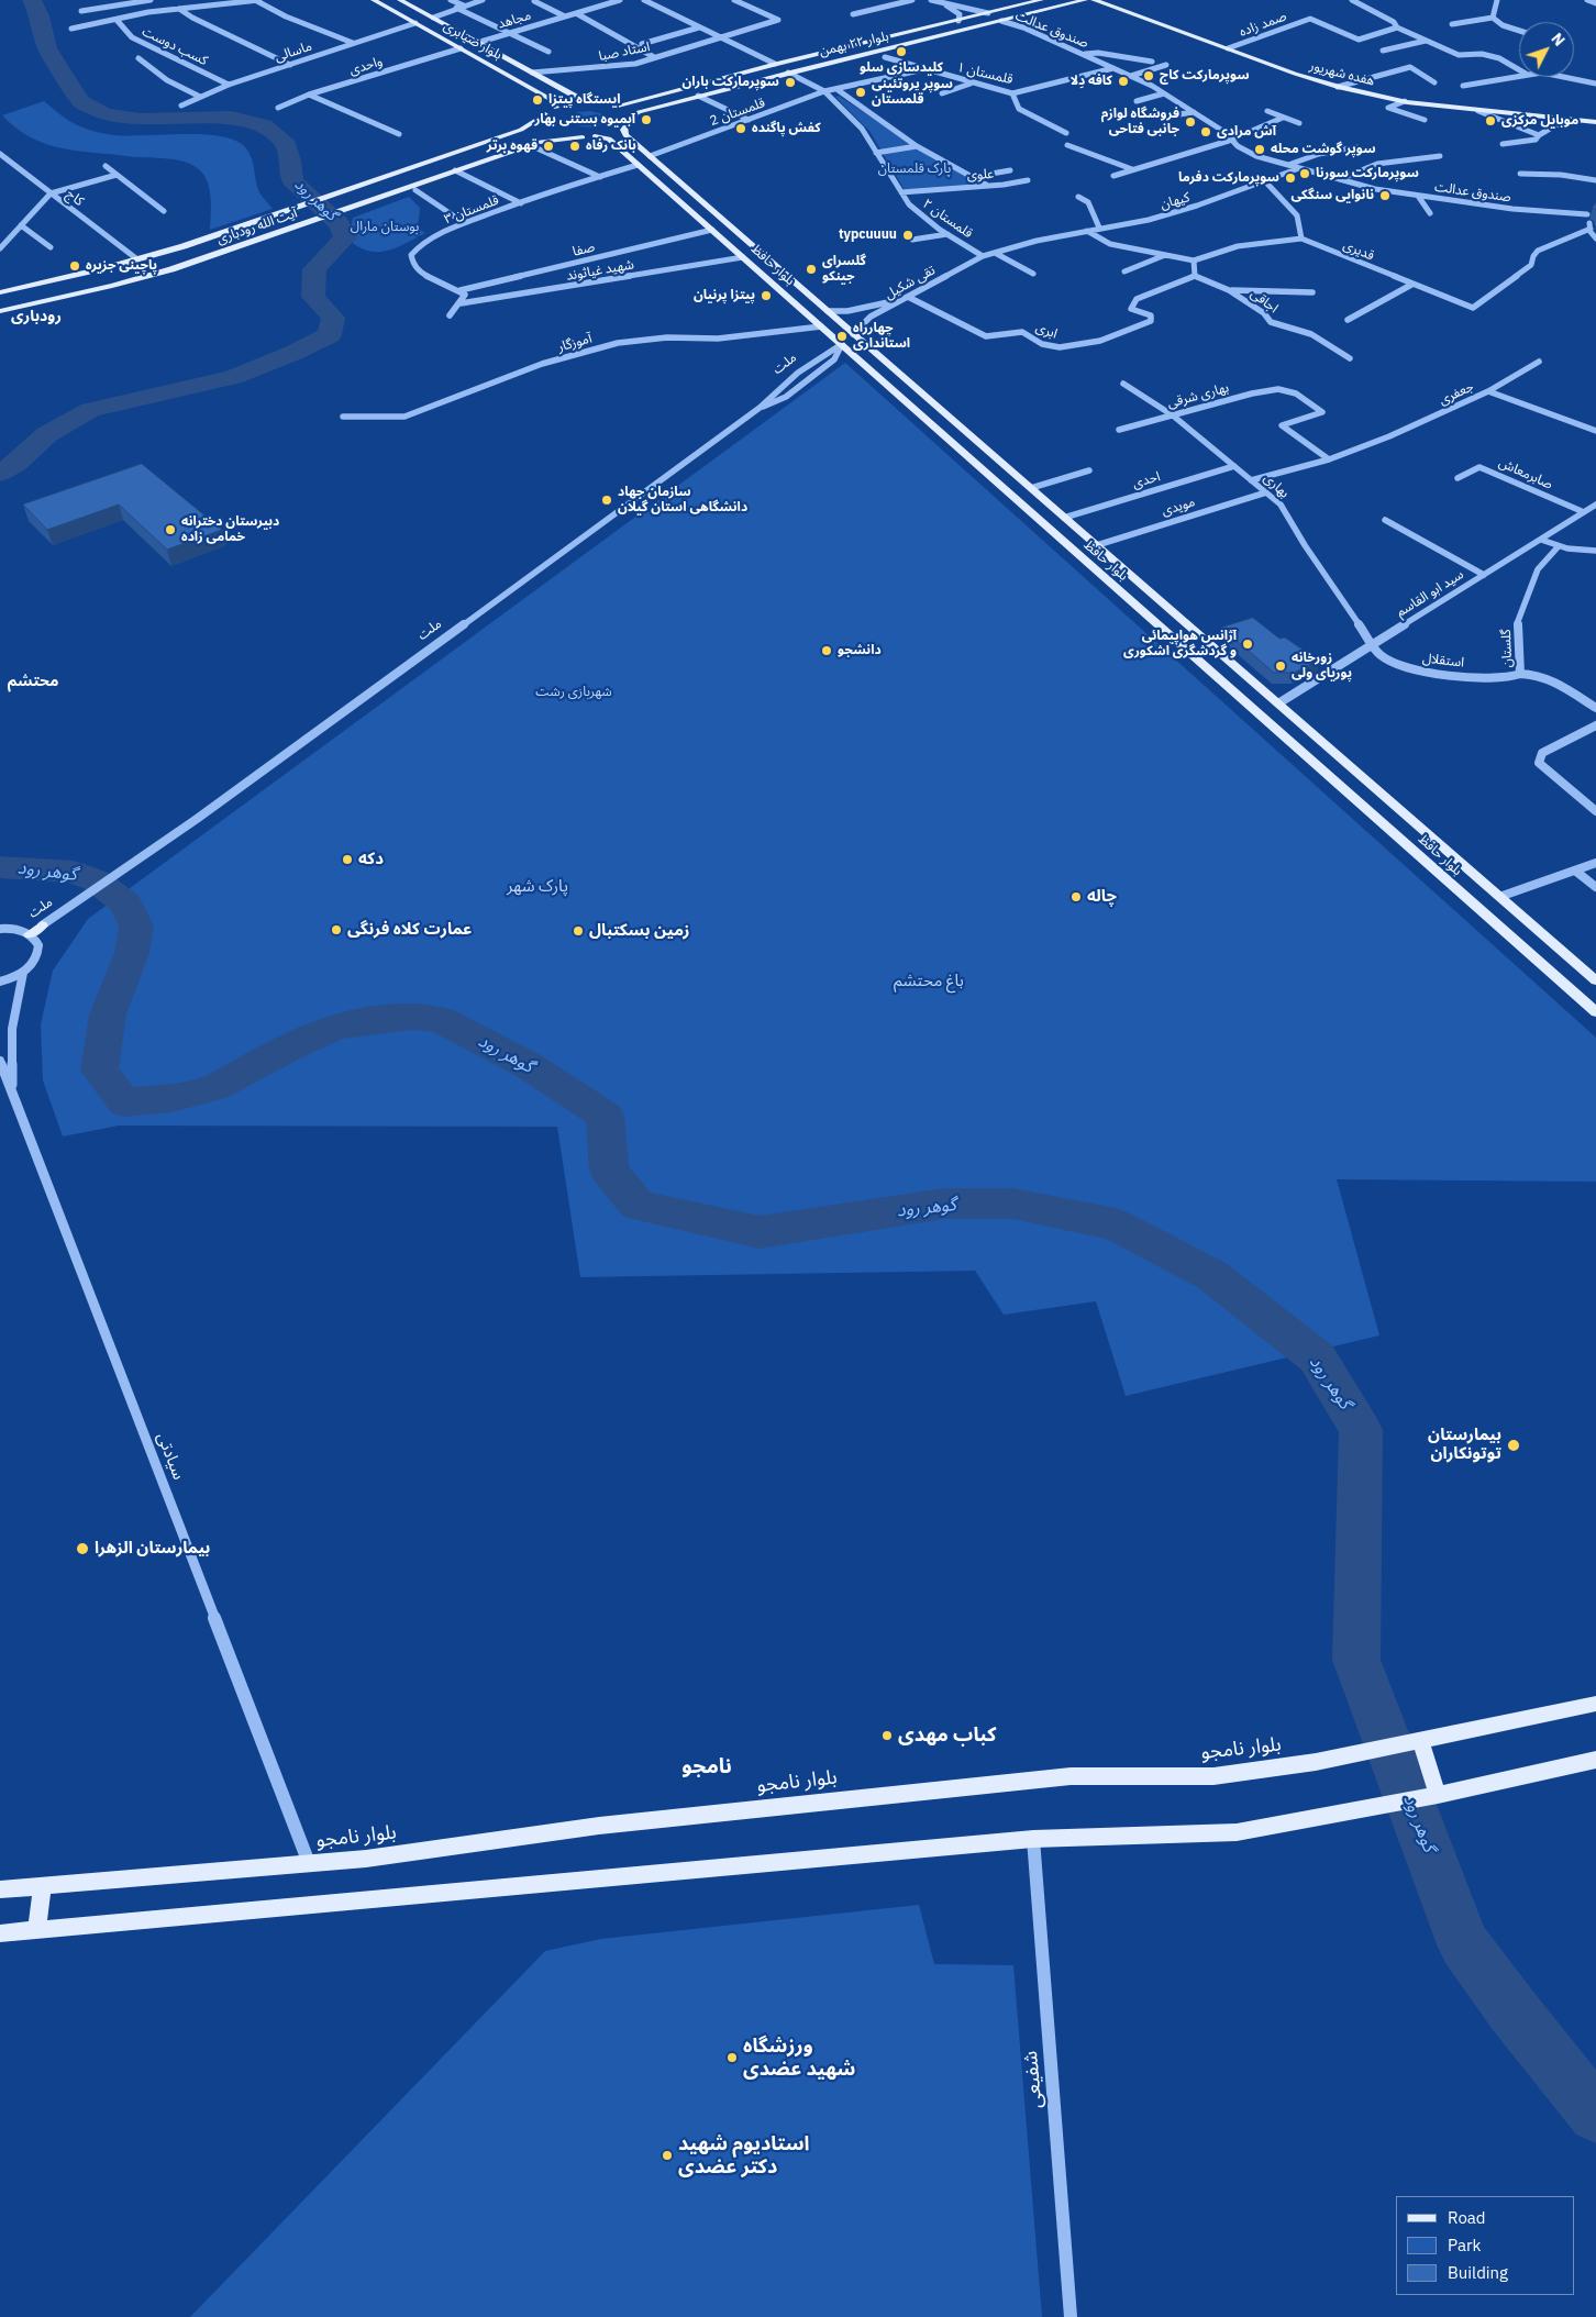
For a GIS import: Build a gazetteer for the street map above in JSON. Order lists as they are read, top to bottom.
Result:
{
  "streets": {
    "main road": [
      "بلوار ضیابری",
      "بلوار ۲۲ بهمن",
      "هفده شهریور",
      "آیت الله رودباری",
      "بلوار حافظ",
      "ملت",
      "بلوار نامجو"
    ],
    "street": [
      "مجاهد",
      "صمد زاده",
      "صندوق عدالت",
      "کسب دوست",
      "ماسالی",
      "استاد صبا",
      "واحدی",
      "قلمستان ۱",
      "قلمستان 2",
      "علوی",
      "کاج",
      "کیهان",
      "قلمستان ۳",
      "قلمستان ۲",
      "صفا",
      "قدیری",
      "شهید غیاثوند",
      "تقی شکیل",
      "اجاقی",
      "ابری",
      "آموزگار",
      "جعفری",
      "بهاری شرقی",
      "صابرمعاش",
      "احدی",
      "بهاری",
      "مویدی",
      "سید ابو القاسم",
      "گلستان",
      "استقلال",
      "سیادتی",
      "شفیعی"
    ]
  },
  "crossings": [
    ["مجاهد", "بلوار ضیابری"],
    ["صمد زاده", "هفده شهریور"],
    ["صندوق عدالت", "بلوار ۲۲ بهمن"],
    ["صندوق عدالت", "قلمستان ۱"],
    ["صندوق عدالت", "کیهان"],
    ["بلوار ضیابری", "ماسالی"],
    ["بلوار ضیابری", "استاد صبا"],
    ["بلوار ضیابری", "واحدی"],
    ["بلوار ضیابری", "آیت الله رودباری"],
    ["کسب دوست", "ماسالی"],
    ["قلمستان ۱", "قلمستان 2"],
    ["قلمستان 2", "قلمستان ۲"],
    ["قلمستان 2", "بلوار حافظ"],
    ["علوی", "قلمستان ۲"],
    ["کاج", "آیت الله رودباری"],
    ["قلمستان ۳", "صفا"],
    ["قلمستان ۳", "بلوار حافظ"],
    ["قلمستان ۲", "تقی شکیل"],
    ["صفا", "بلوار حافظ"],
    ["بلوار حافظ", "شهید غیاثوند"],
    ["بلوار حافظ", "تقی شکیل"],
    ["بلوار حافظ", "آموزگار"],
    ["بلوار حافظ", "ملت"],
    ["بلوار حافظ", "احدی"],
    ["بلوار حافظ", "مویدی"],
    ["بلوار حافظ", "سید ابو القاسم"],
    ["تقی شکیل", "ابری"],
    ["اجاقی", "ابری"],
    ["جعفری", "بهاری شرقی"],
    ["جعفری", "بهاری"],
    ["بهاری شرقی", "بهاری"],
    ["صابرمعاش", "سید ابو القاسم"],
    ["احدی", "بهاری"],
    ["بهاری", "مویدی"],
    ["بهاری", "سید ابو القاسم"],
    ["بهاری", "استقلال"],
    ["سید ابو القاسم", "استقلال"],
    ["گلستان", "استقلال"],
    ["سیادتی", "بلوار نامجو"]
  ],
  "districts": ["رودباری", "محتشم", "نامجو"],
  "water": ["گوهر رود"],
  "parks": [
    "پارک قلمستان",
    "بوستان مارال",
    "شهربازی رشت",
    "پارک شهر",
    "باغ محتشم"
  ],
  "places": [
    "کلیدسازی سلو",
    "سوپرمارکت کاج",
    "کافه دِلا",
    "سوپرمارکت باران",
    "سوپر پروتئینی قلمستان",
    "ایستگاه پیتزا",
    "آبمیوه بستنی بهار",
    "موبایل مرکزی",
    "فروشگاه لوازم جانبی فتاحی",
    "کفش پاگنده",
    "آش مرادی",
    "قهوه برتر",
    "بانک رفاه",
    "سوپر گوشت محله",
    "سوپرمارکت سورنا",
    "سوپرمارکت دفرما",
    "نانوایی سنگکی",
    "typcuuuu",
    "پاچینی جزیره",
    "گلسرای جینکو",
    "پیتزا پرنیان",
    "چهارراه استانداری",
    "سازمان جهاد دانشگاهی استان گیلان",
    "دبیرستان دخترانه خمامی زاده",
    "آژانس هواپیمائی و گردشگری اشکوری",
    "دانشجو",
    "زورخانه پوریای ولی",
    "دکه",
    "چاله",
    "عمارت کلاه فرنگی",
    "زمین بسکتبال",
    "بیمارستان توتونکاران",
    "بیمارستان الزهرا",
    "کباب مهدی",
    "ورزشگاه شهید عضدی",
    "استادیوم شهید دکتر عضدی"
  ],
  "legend": ["Road", "Park", "Building"],
  "north": "top right"
}
